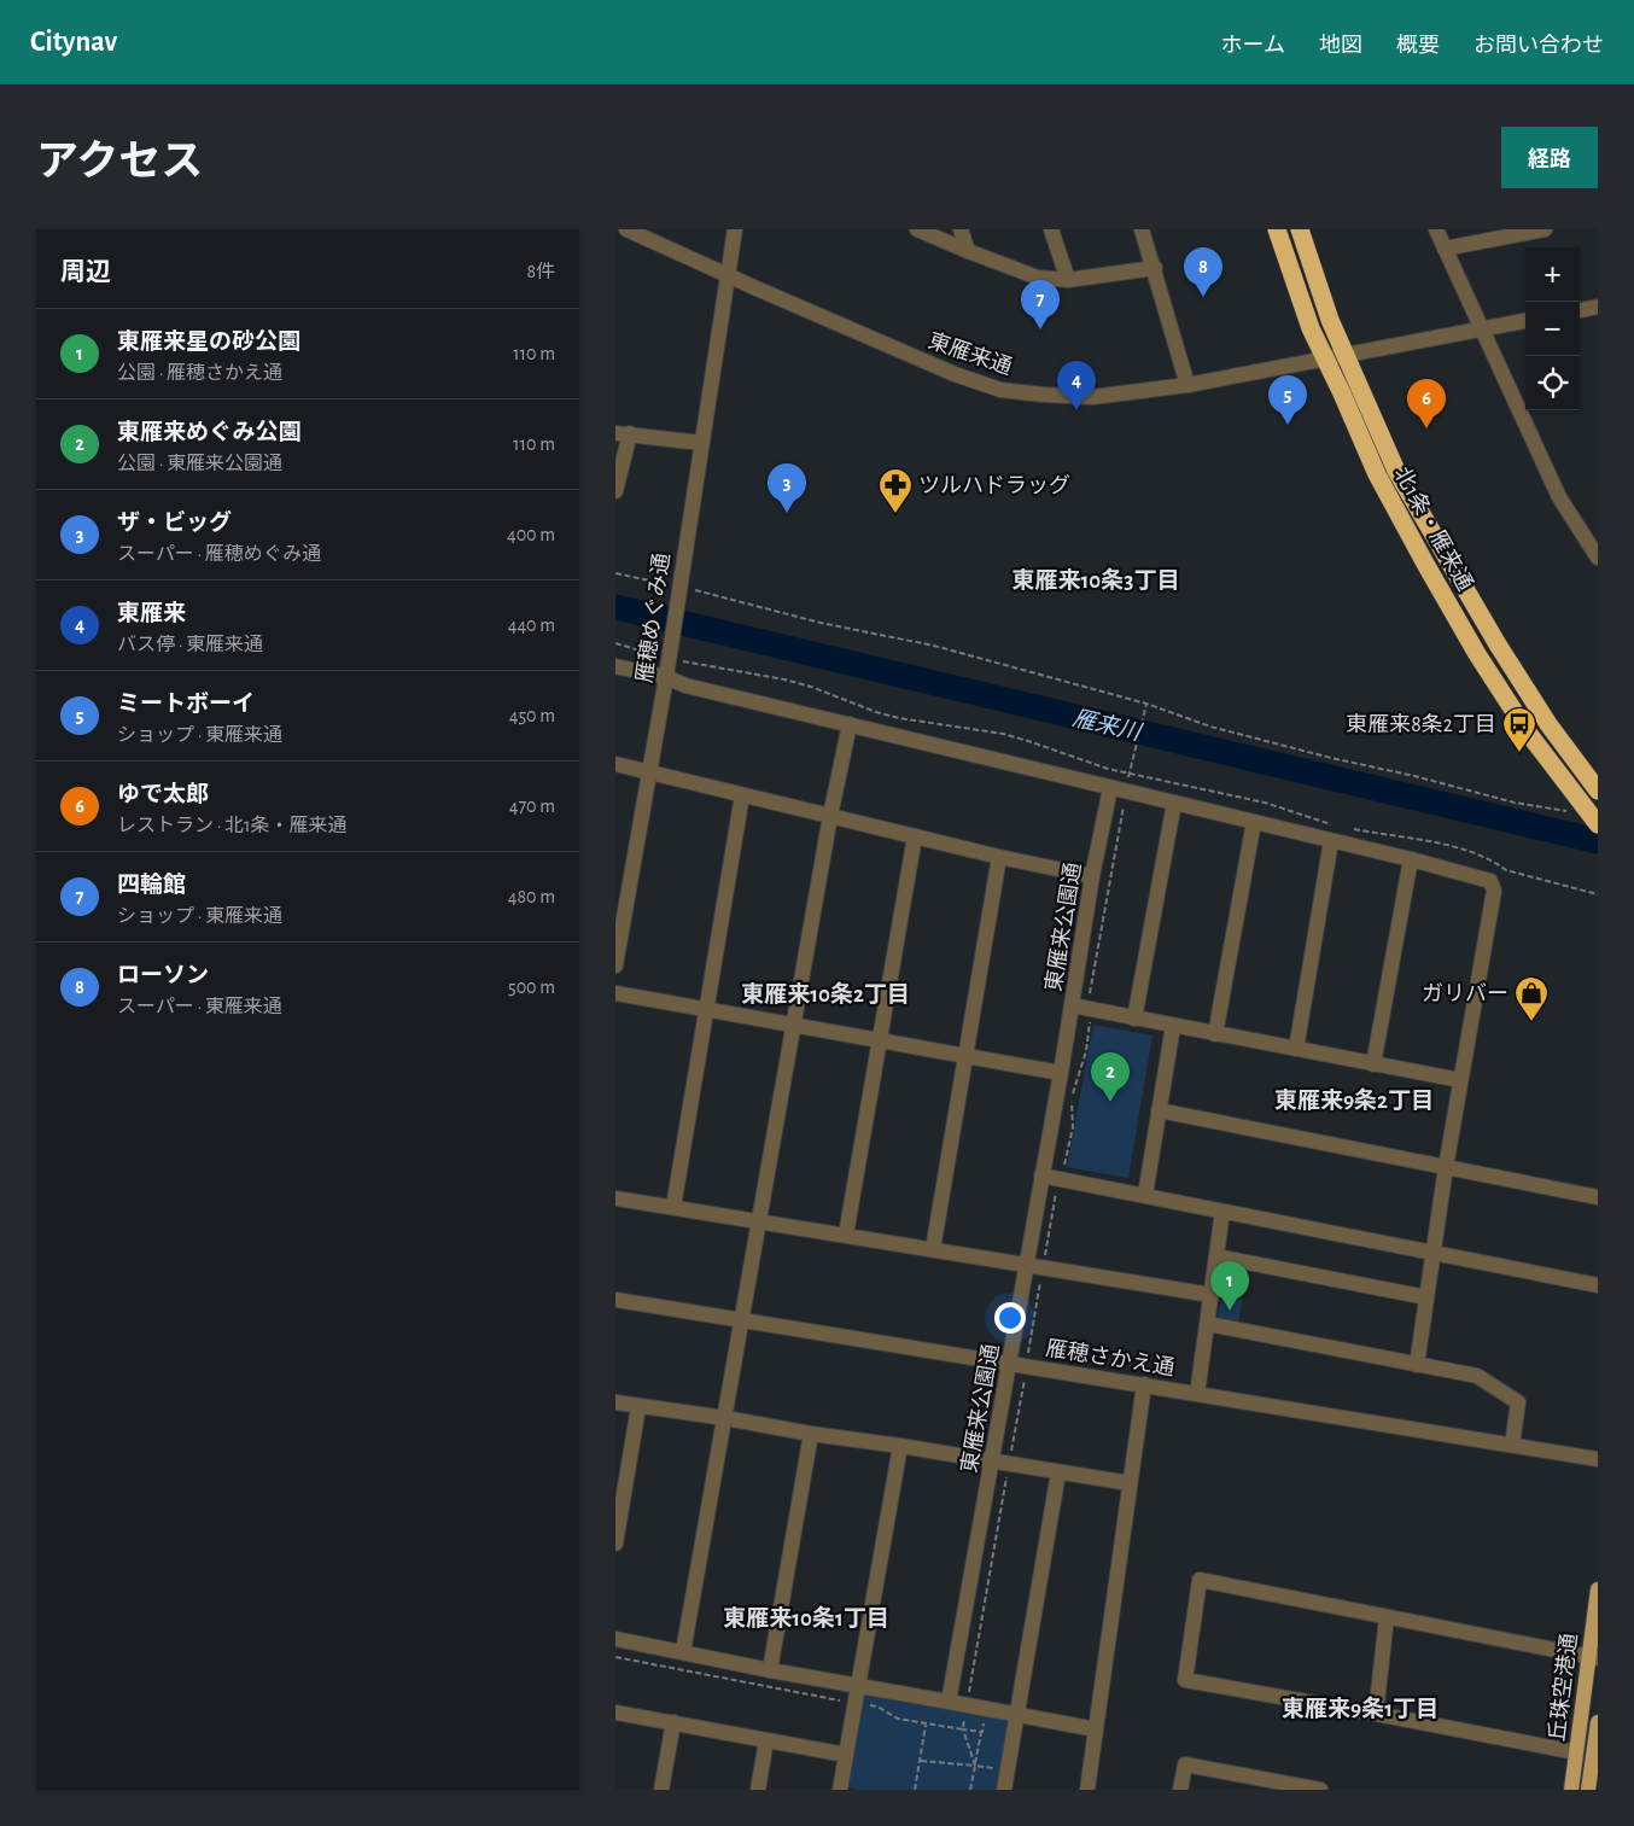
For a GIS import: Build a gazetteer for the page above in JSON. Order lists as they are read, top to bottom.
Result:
{
  "streets": {
    "highway": ["北1条・雁来通"],
    "main road": ["丘珠空港通"],
    "street": [
      "東雁来通",
      "雁穂めぐみ通",
      "東雁来公園通",
      "雁穂さかえ通"
    ]
  },
  "crossings": [
    ["東雁来通", "北1条・雁来通"],
    ["東雁来通", "雁穂めぐみ通"],
    ["東雁来公園通", "雁穂さかえ通"]
  ],
  "districts": [
    "東雁来10条3丁目",
    "東雁来10条2丁目",
    "東雁来9条2丁目",
    "東雁来10条1丁目",
    "東雁来9条1丁目"
  ],
  "water": ["雁来川"],
  "places": {
    "pharmacy": ["ツルハドラッグ"],
    "bus stop": ["東雁来8条2丁目"],
    "shop": ["ガリバー"]
  },
  "page": {
    "header": "Citynav",
    "nav": [
      "ホーム",
      "地図",
      "概要",
      "お問い合わせ"
    ],
    "title": "アクセス",
    "buttons": "経路",
    "heading": ["周辺", "8件"],
    "map_buttons": ["+", "−"],
    "pins": [
      "8",
      "7",
      "4",
      "5",
      "6",
      "3",
      "2",
      "1"
    ],
    "list": [
      {
        "mark": "1",
        "name": "東雁来星の砂公園",
        "note": "公園 · 雁穂さかえ通",
        "value": "110 m"
      },
      {
        "mark": "2",
        "name": "東雁来めぐみ公園",
        "note": "公園 · 東雁来公園通",
        "value": "110 m"
      },
      {
        "mark": "3",
        "name": "ザ・ビッグ",
        "note": "スーパー · 雁穂めぐみ通",
        "value": "400 m"
      },
      {
        "mark": "4",
        "name": "東雁来",
        "note": "バス停 · 東雁来通",
        "value": "440 m"
      },
      {
        "mark": "5",
        "name": "ミートボーイ",
        "note": "ショップ · 東雁来通",
        "value": "450 m"
      },
      {
        "mark": "6",
        "name": "ゆで太郎",
        "note": "レストラン · 北1条・雁来通",
        "value": "470 m"
      },
      {
        "mark": "7",
        "name": "四輪館",
        "note": "ショップ · 東雁来通",
        "value": "480 m"
      },
      {
        "mark": "8",
        "name": "ローソン",
        "note": "スーパー · 東雁来通",
        "value": "500 m"
      }
    ]
  }
}
